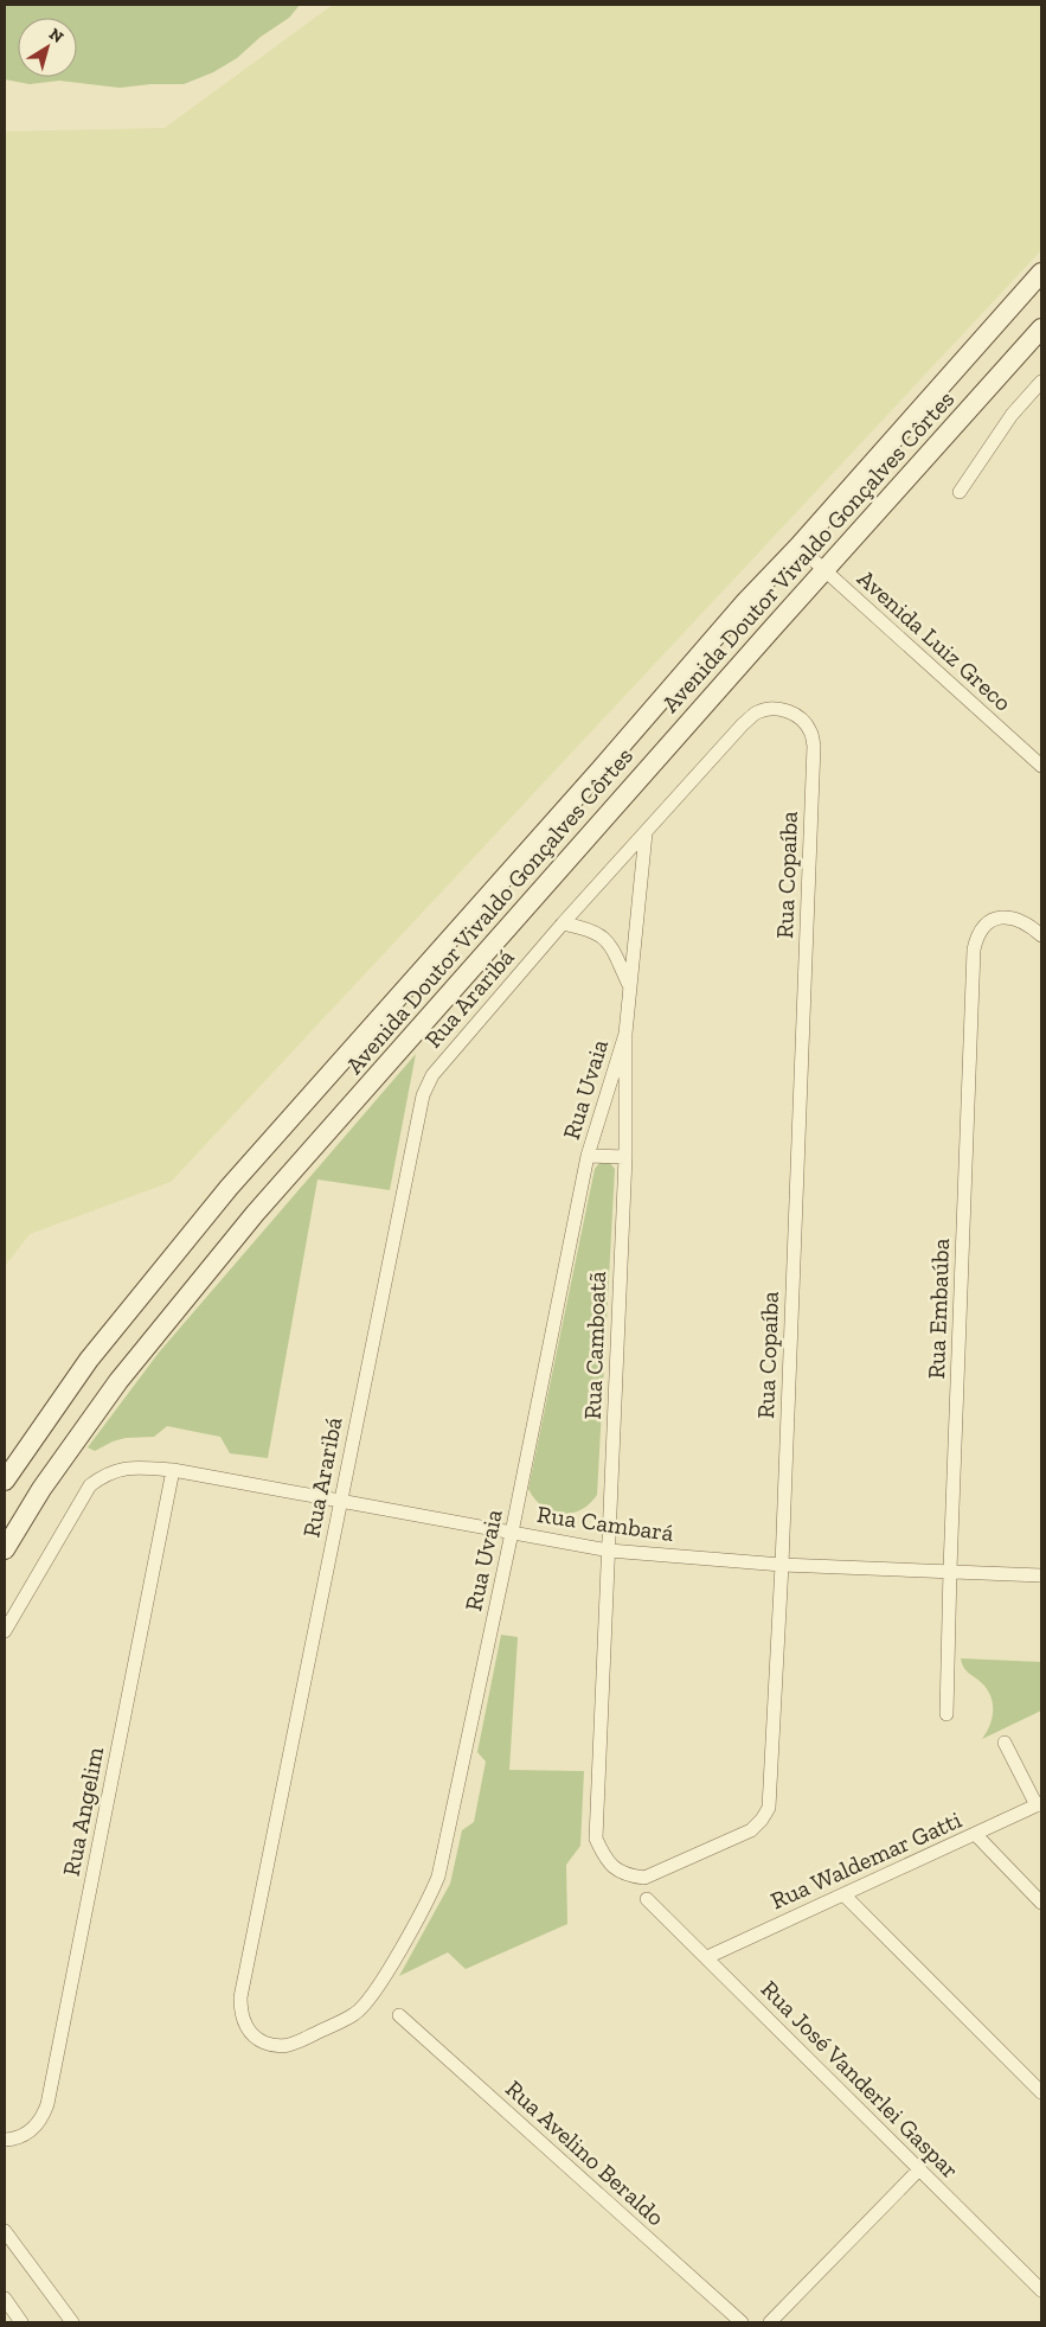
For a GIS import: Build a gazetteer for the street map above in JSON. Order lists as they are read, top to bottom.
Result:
{
  "streets": {
    "main road": ["Avenida Doutor Vivaldo Gonçalves Côrtes"],
    "street": [
      "Avenida Luiz Greco",
      "Rua Copaíba",
      "Rua Araribá",
      "Rua Uvaia",
      "Rua Embaúba",
      "Rua Camboatã",
      "Rua Cambará",
      "Rua Angelim",
      "Rua Waldemar Gatti",
      "Rua José Vanderlei Gaspar",
      "Rua Avelino Beraldo"
    ]
  },
  "crossings": [
    ["Avenida Doutor Vivaldo Gonçalves Côrtes", "Avenida Luiz Greco"],
    ["Rua Copaíba", "Rua Araribá"],
    ["Rua Copaíba", "Rua Camboatã"],
    ["Rua Copaíba", "Rua Cambará"],
    ["Rua Araribá", "Rua Uvaia"],
    ["Rua Araribá", "Rua Camboatã"],
    ["Rua Araribá", "Rua Cambará"],
    ["Rua Uvaia", "Rua Camboatã"],
    ["Rua Uvaia", "Rua Cambará"],
    ["Rua Embaúba", "Rua Cambará"],
    ["Rua Camboatã", "Rua Cambará"],
    ["Rua Cambará", "Rua Angelim"],
    ["Rua Waldemar Gatti", "Rua José Vanderlei Gaspar"]
  ],
  "north": "top right"
}
